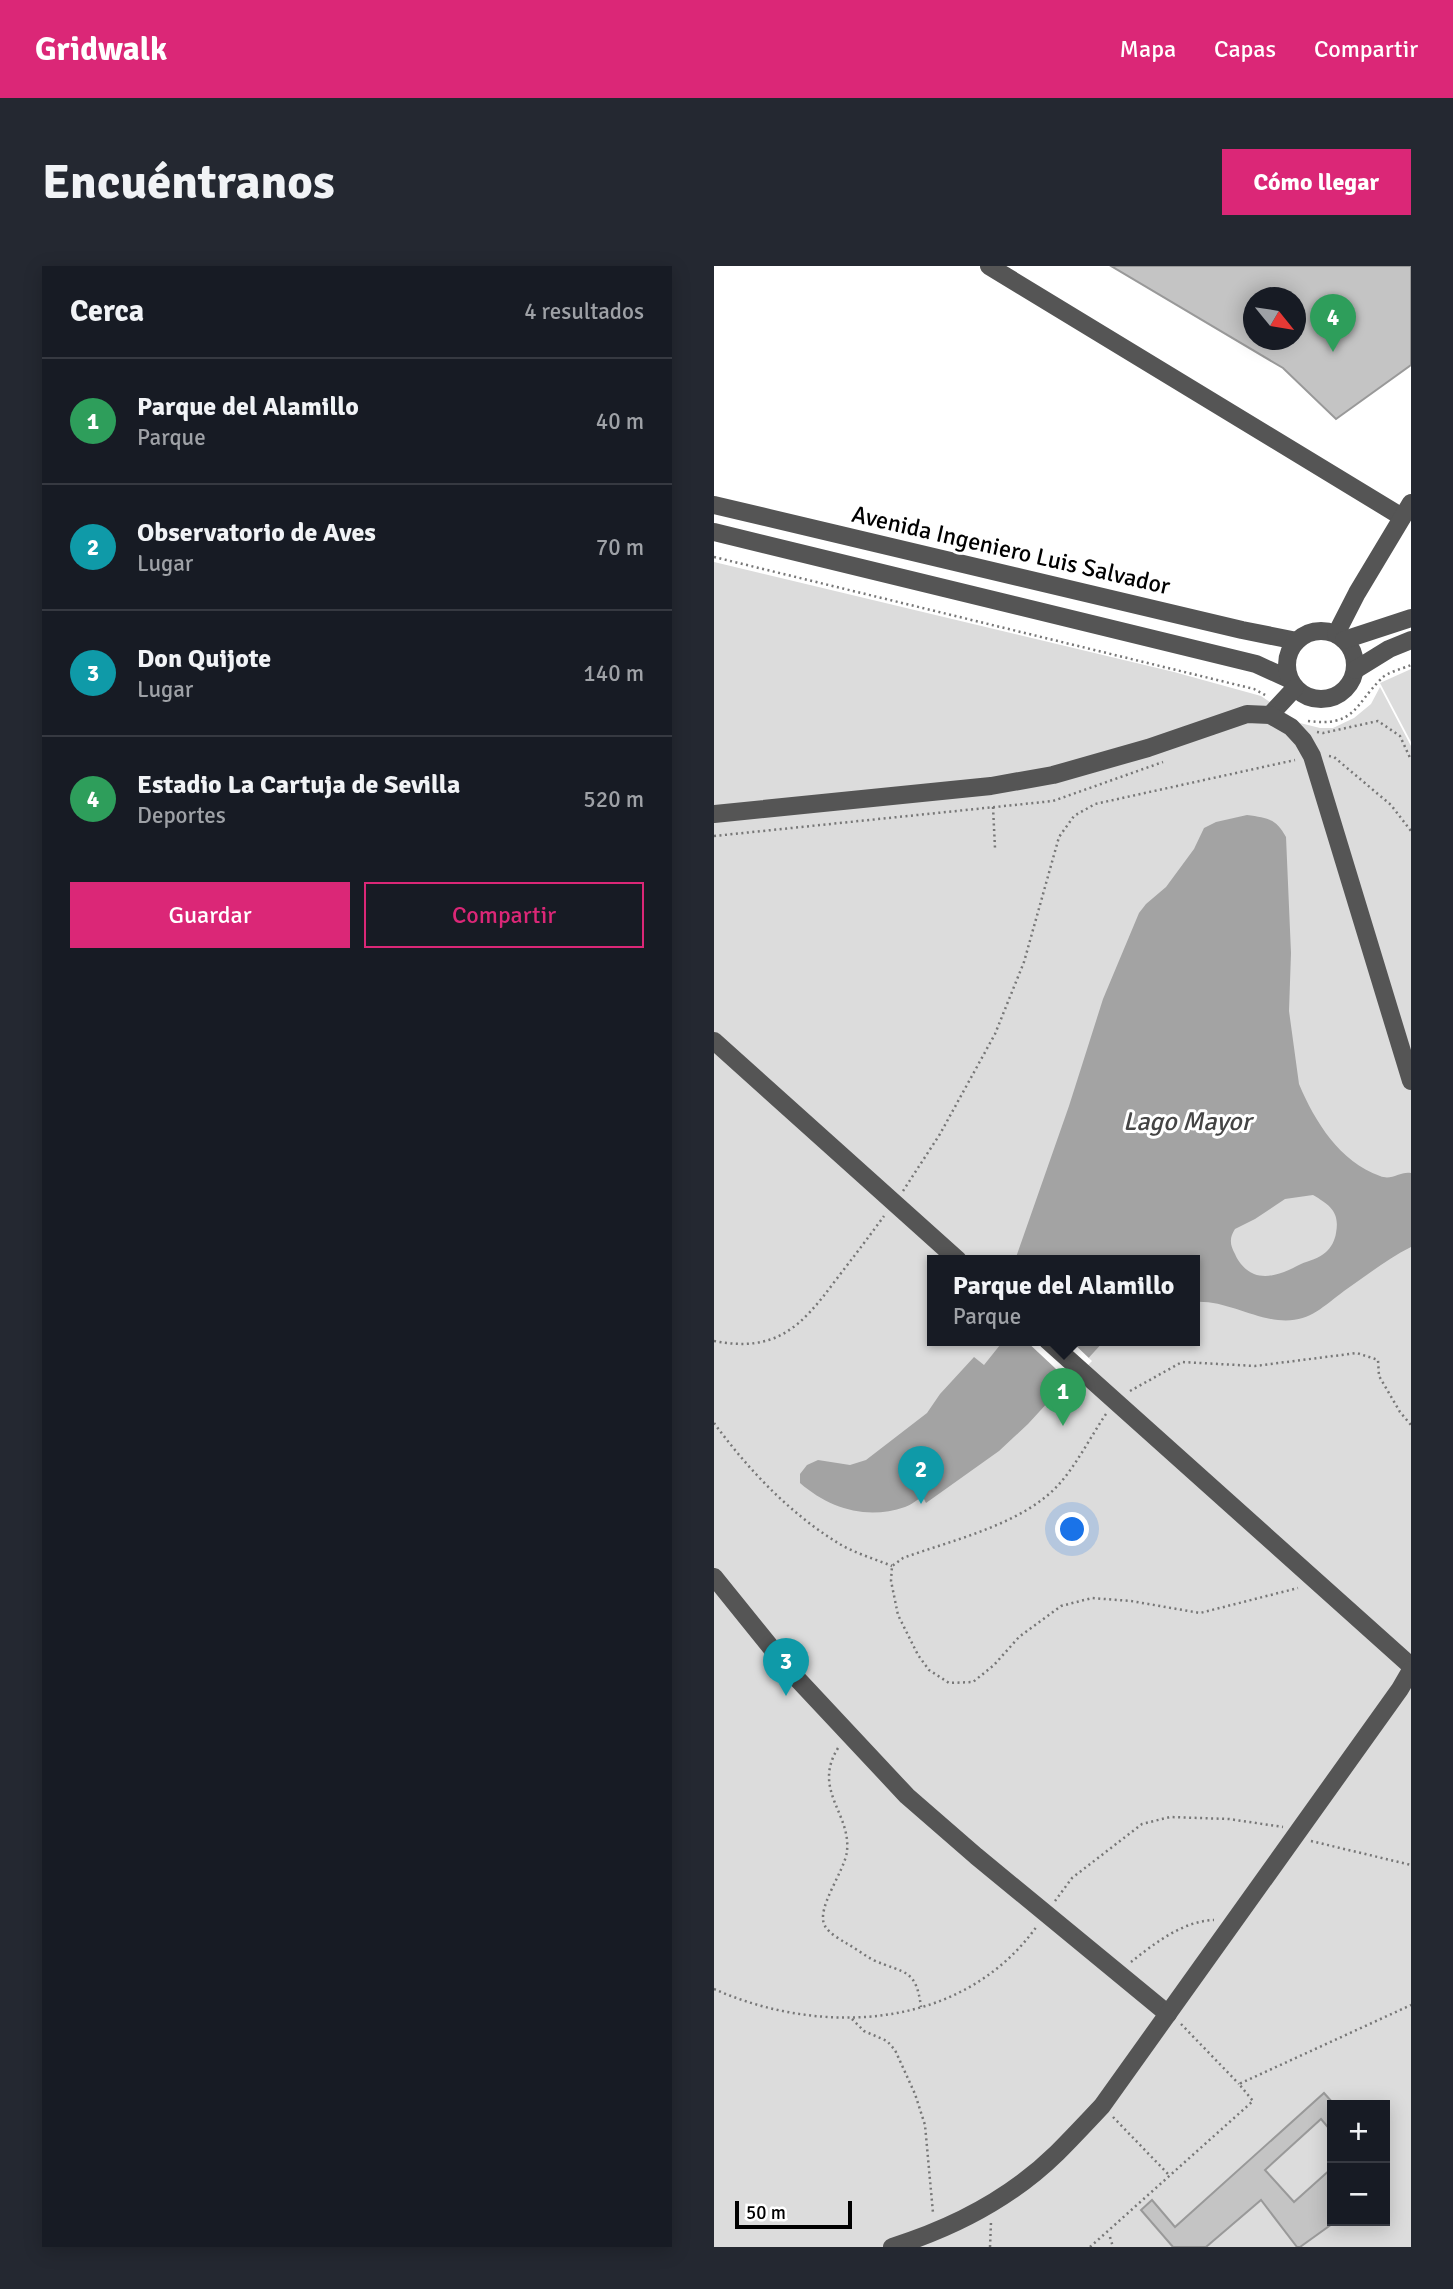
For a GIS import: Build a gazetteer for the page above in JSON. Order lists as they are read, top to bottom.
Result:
{
  "streets": {
    "street": ["Avenida Ingeniero Luis Salvador"]
  },
  "water": ["Lago Mayor"],
  "scale_bar": "50 m",
  "north": "bottom right",
  "page": {
    "header": "Gridwalk",
    "nav": ["Mapa", "Capas", "Compartir"],
    "buttons": [
      "Cómo llegar",
      ["Guardar", "Compartir"]
    ],
    "title": "Encuéntranos",
    "heading": ["Cerca", "4 resultados"],
    "pins": [
      "4",
      "1",
      "2",
      "3"
    ],
    "list": [
      {
        "mark": "1",
        "name": "Parque del Alamillo",
        "note": "Parque",
        "value": "40 m"
      },
      {
        "mark": "2",
        "name": "Observatorio de Aves",
        "note": "Lugar",
        "value": "70 m"
      },
      {
        "mark": "3",
        "name": "Don Quijote",
        "note": "Lugar",
        "value": "140 m"
      },
      {
        "mark": "4",
        "name": "Estadio La Cartuja de Sevilla",
        "note": "Deportes",
        "value": "520 m"
      }
    ],
    "popup": ["Parque del Alamillo", "Parque"],
    "map_buttons": ["+", "−"],
    "scale": "50 m"
  }
}
